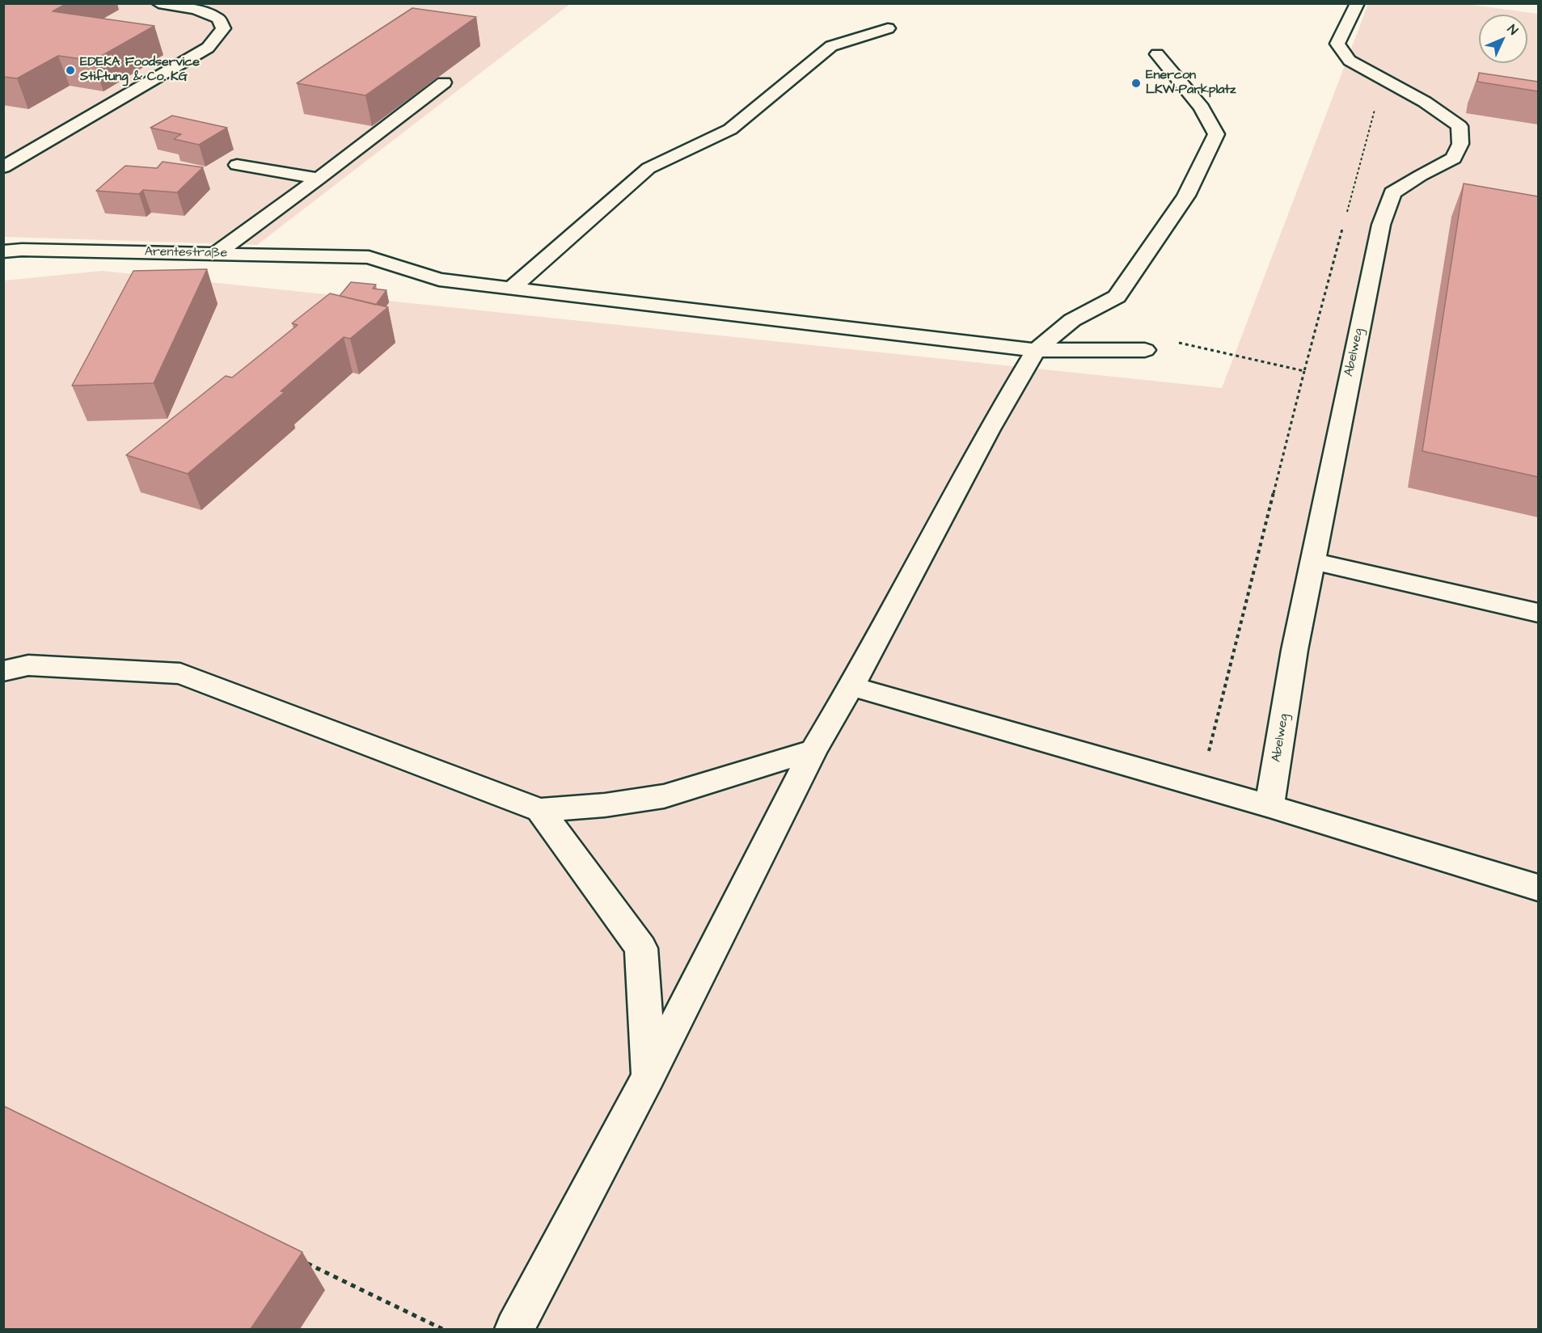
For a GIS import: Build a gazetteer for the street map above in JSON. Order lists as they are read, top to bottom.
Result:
{
  "streets": {
    "street": ["Arentestraße", "Abelweg"]
  },
  "places": ["EDEKA Foodservice Stiftung & Co. KG", "Enercon LKW-Parkplatz"],
  "north": "top right"
}
